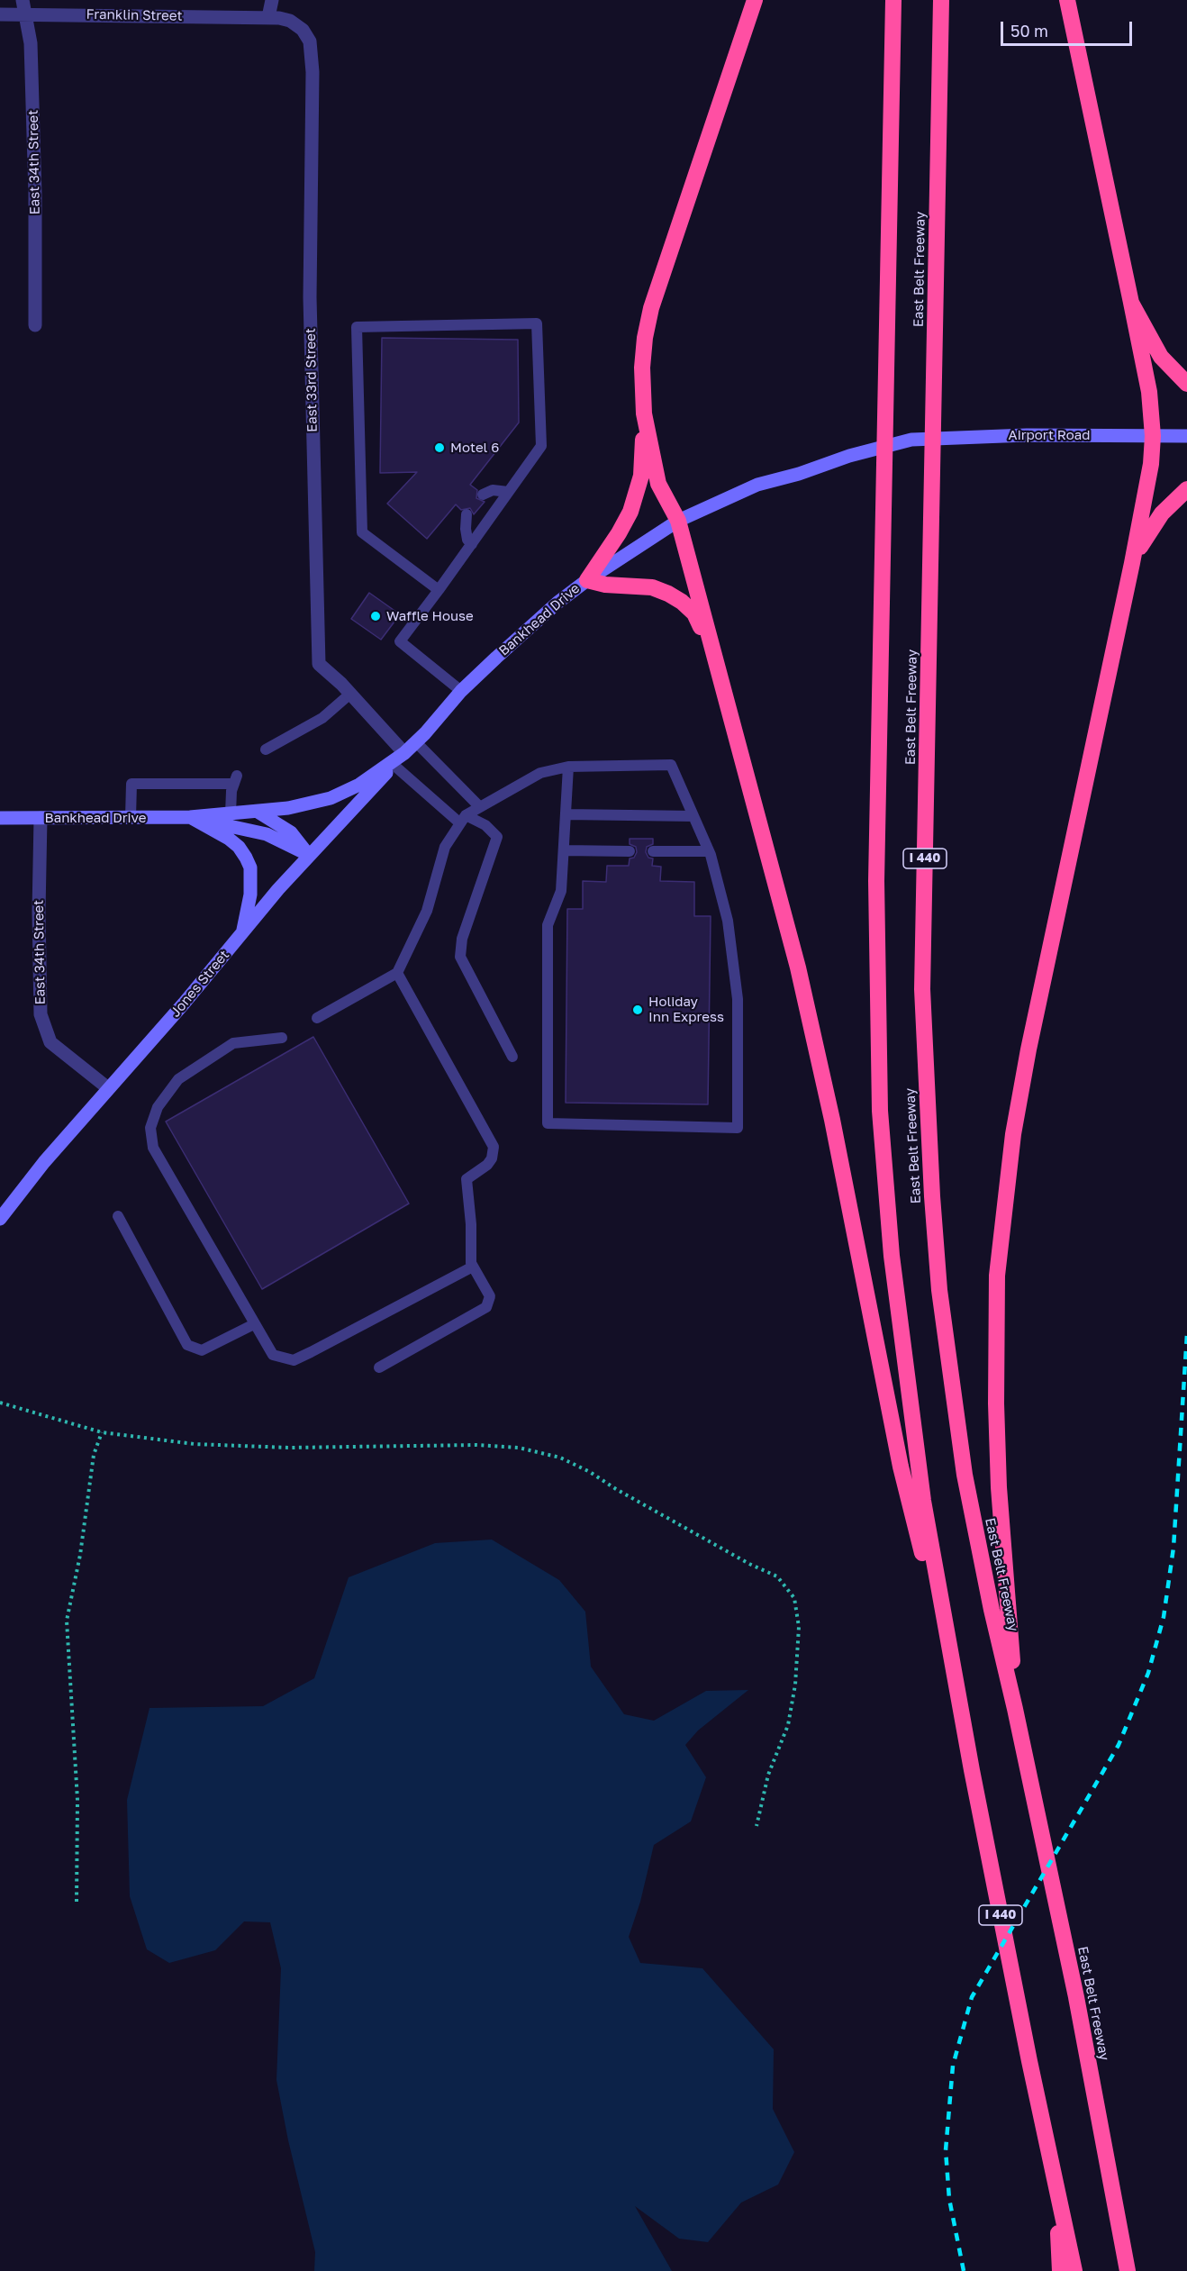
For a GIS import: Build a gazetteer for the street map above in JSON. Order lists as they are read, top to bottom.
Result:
{
  "streets": {
    "highway": ["East Belt Freeway", "I 440"],
    "main road": ["Airport Road", "Bankhead Drive", "Jones Street"],
    "street": ["Franklin Street", "East 34th Street", "East 33rd Street"]
  },
  "crossings": [
    ["Franklin Street", "East 34th Street"],
    ["Franklin Street", "East 33rd Street"],
    ["East 34th Street", "Bankhead Drive"],
    ["East 34th Street", "Jones Street"],
    ["East 33rd Street", "Bankhead Drive"],
    ["East 33rd Street", "Jones Street"],
    ["Airport Road", "Bankhead Drive"],
    ["Bankhead Drive", "Jones Street"]
  ],
  "places": ["Motel 6", "Waffle House", "Holiday Inn Express"],
  "scale_bar": "50 m"
}
